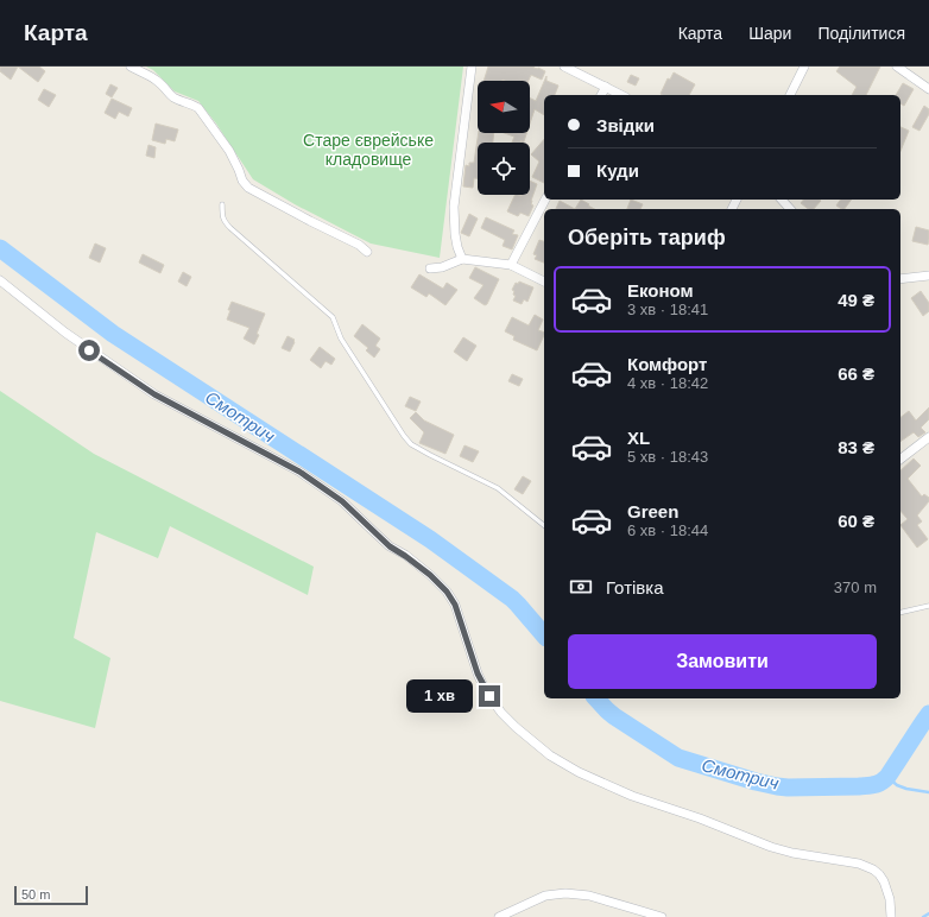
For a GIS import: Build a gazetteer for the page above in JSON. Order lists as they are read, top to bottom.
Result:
{
  "water": ["Смотрич"],
  "parks": ["Старе єврейське кладовище"],
  "scale_bar": "50 m",
  "north": "left",
  "page": {
    "header": "Карта",
    "nav": ["Карта", "Шари", "Поділитися"],
    "banner": ["Звідки", "Куди"],
    "heading": "Оберіть тариф",
    "list": [
      {
        "name": "Економ",
        "note": "3 хв · 18:41",
        "value": "49 ₴"
      },
      {
        "name": "Комфорт",
        "note": "4 хв · 18:42",
        "value": "66 ₴"
      },
      {
        "name": "XL",
        "note": "5 хв · 18:43",
        "value": "83 ₴"
      },
      {
        "name": "Green",
        "note": "6 хв · 18:44",
        "value": "60 ₴"
      }
    ],
    "pay": ["Готівка", "370 m"],
    "buttons": "Замовити",
    "bubble": "1 хв",
    "scale": "50 m"
  }
}
